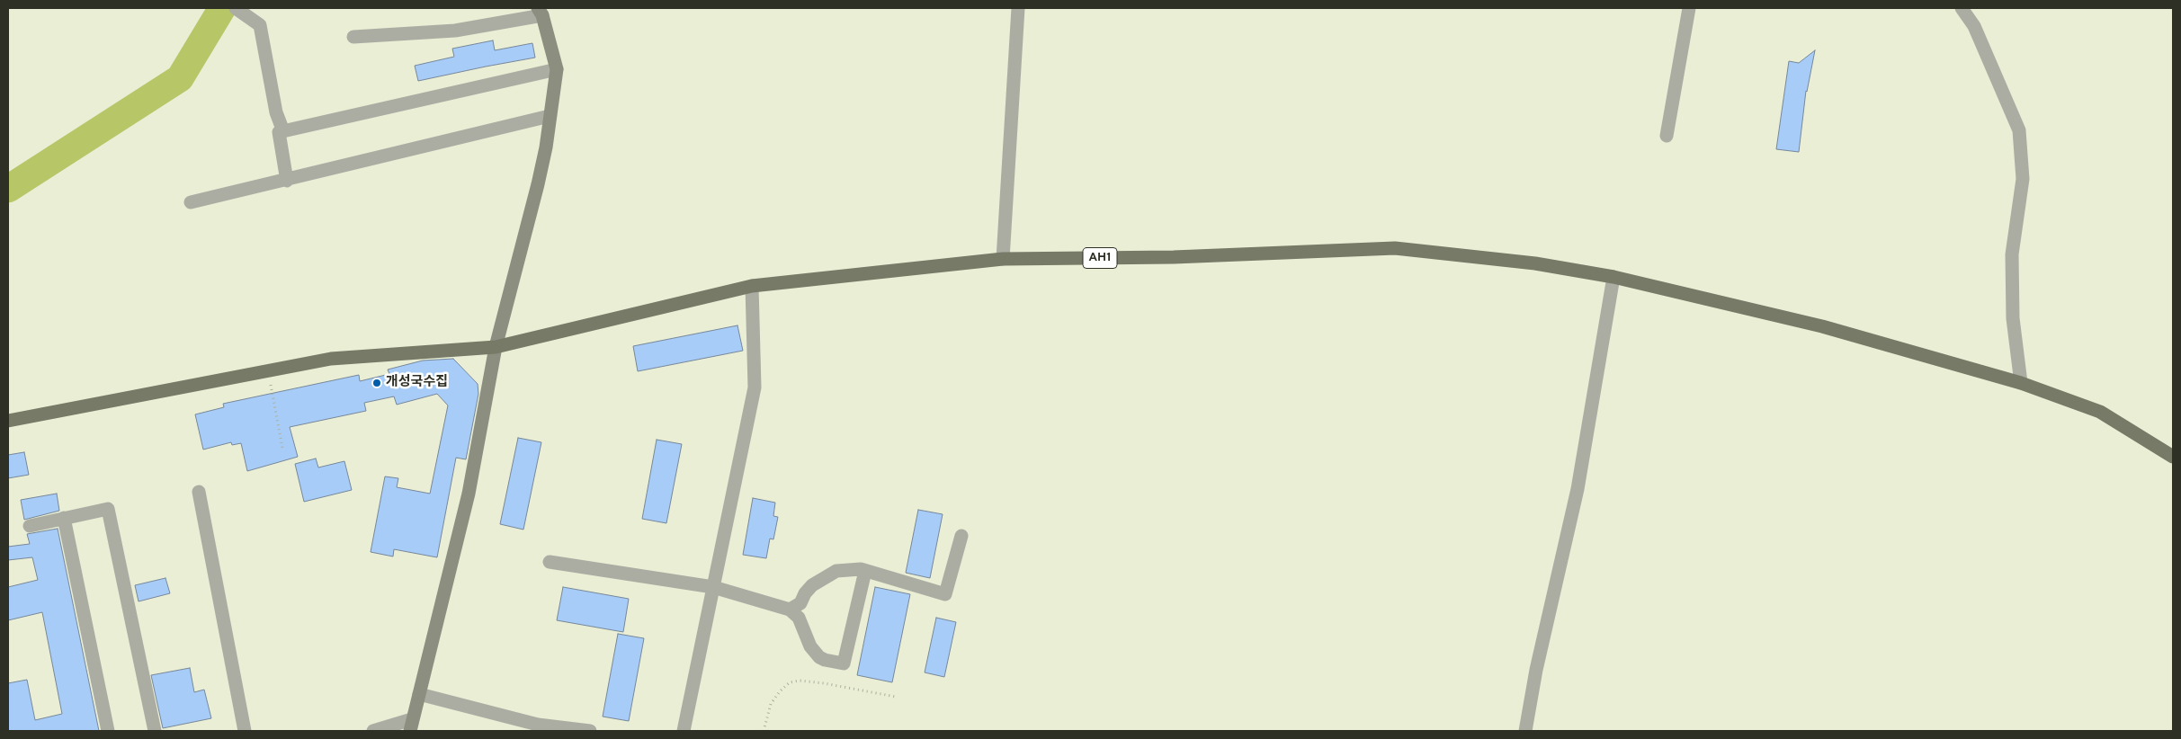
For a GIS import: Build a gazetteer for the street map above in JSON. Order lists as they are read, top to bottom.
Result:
{
  "streets": {
    "main road": ["AH1"]
  },
  "places": ["개성국수집"]
}
